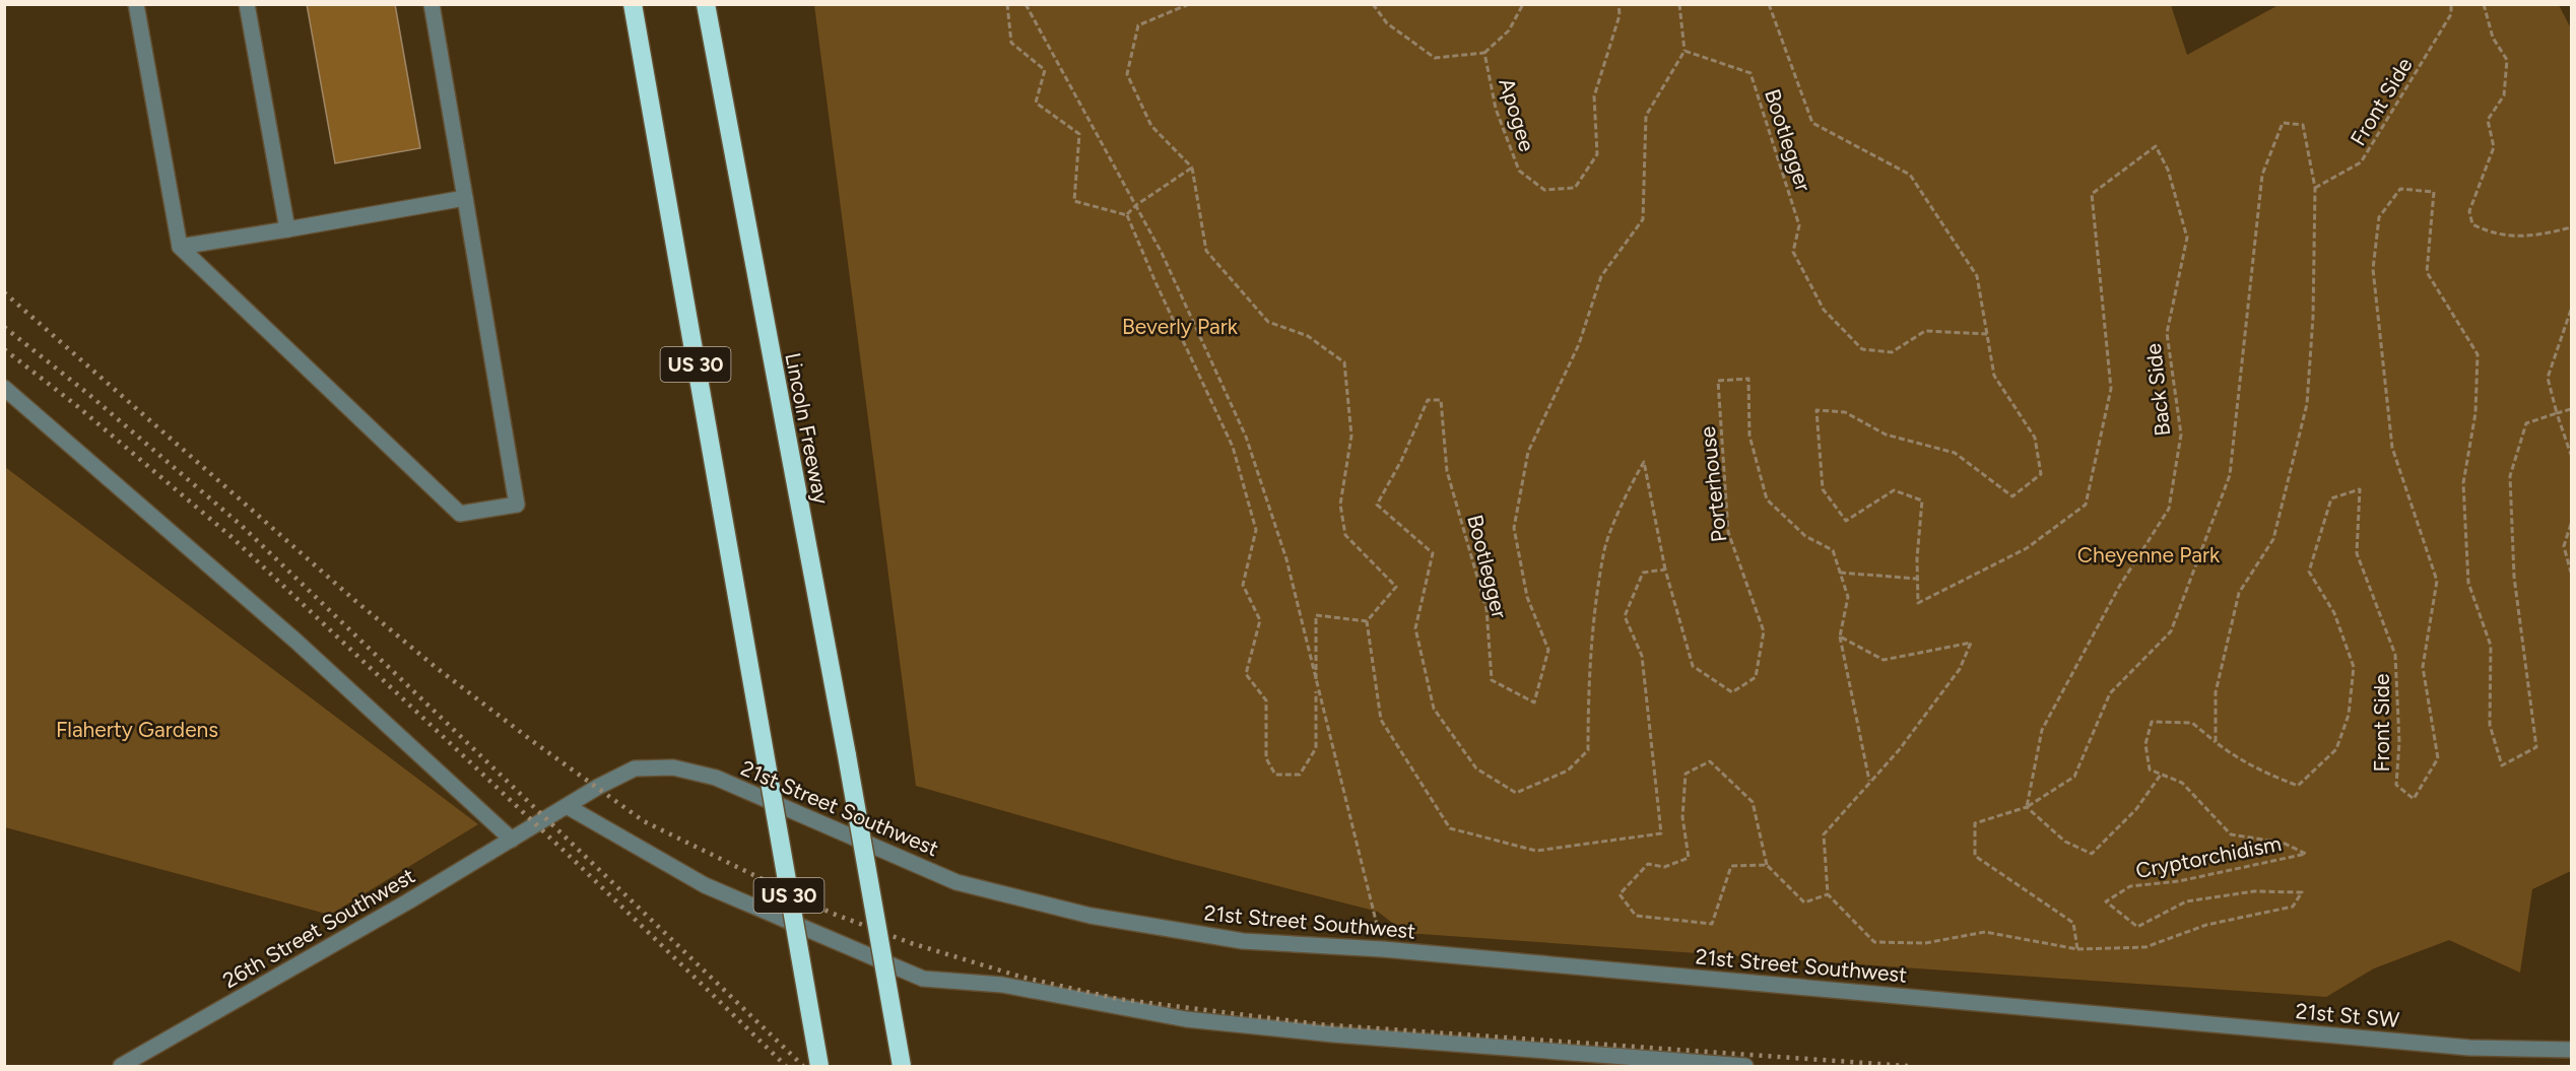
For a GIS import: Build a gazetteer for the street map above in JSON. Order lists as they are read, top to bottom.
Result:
{
  "streets": {
    "highway": ["US 30", "Lincoln Freeway"],
    "street": ["21st Street Southwest", "26th Street Southwest", "21st St SW"],
    "path": [
      "Front Side",
      "Apogee",
      "Bootlegger",
      "Back Side",
      "Porterhouse",
      "Cryptorchidism"
    ]
  },
  "crossings": [
    ["Bootlegger", "Back Side"],
    ["Bootlegger", "Porterhouse"],
    ["21st Street Southwest", "26th Street Southwest"],
    ["21st Street Southwest", "21st St SW"]
  ],
  "parks": ["Beverly Park", "Cheyenne Park", "Flaherty Gardens"]
}
